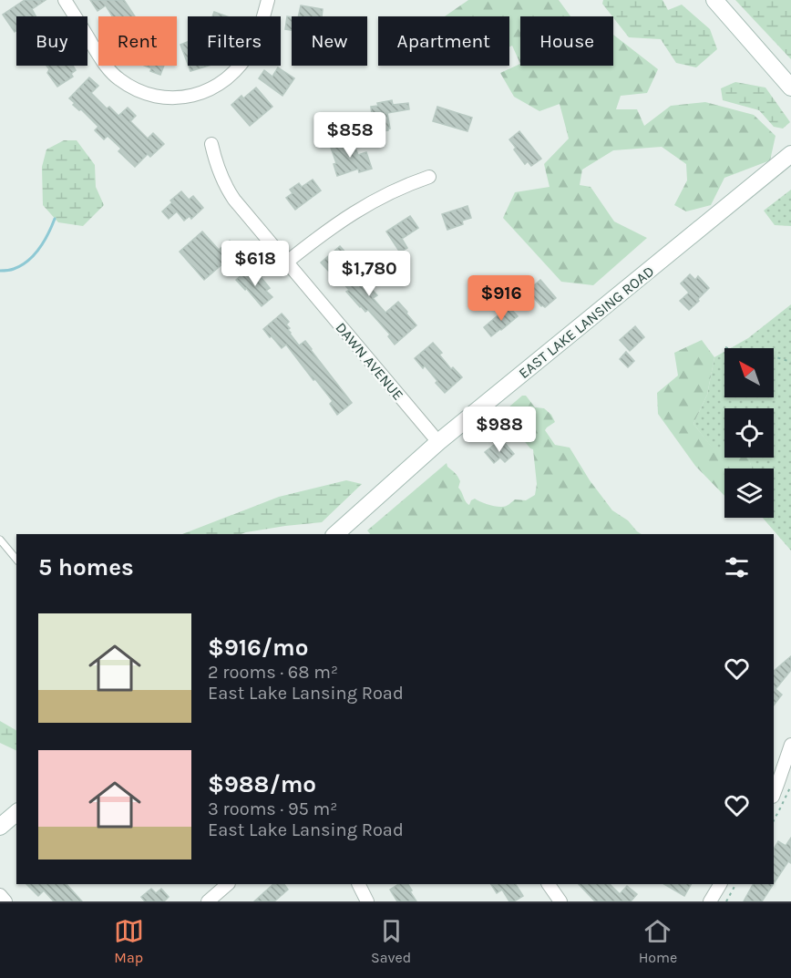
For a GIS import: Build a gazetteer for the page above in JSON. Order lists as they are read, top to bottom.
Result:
{
  "streets": {
    "main road": ["EAST LAKE LANSING ROAD"],
    "street": ["DAWN AVENUE"]
  },
  "crossings": [
    ["EAST LAKE LANSING ROAD", "DAWN AVENUE"]
  ],
  "north": "top left",
  "page": {
    "chip": [
      "Buy",
      "Rent",
      "Filters",
      "New",
      "Apartment",
      "House"
    ],
    "price": [
      "$858",
      "$618",
      "$1,780",
      "$916",
      "$988"
    ],
    "heading": "5 homes",
    "list": [
      {
        "name": "$916/mo",
        "note": "2 rooms · 68 m² · East Lake Lansing Road"
      },
      {
        "name": "$988/mo",
        "note": "3 rooms · 95 m² · East Lake Lansing Road"
      }
    ],
    "tabs": ["Map", "Saved", "Home"]
  }
}
